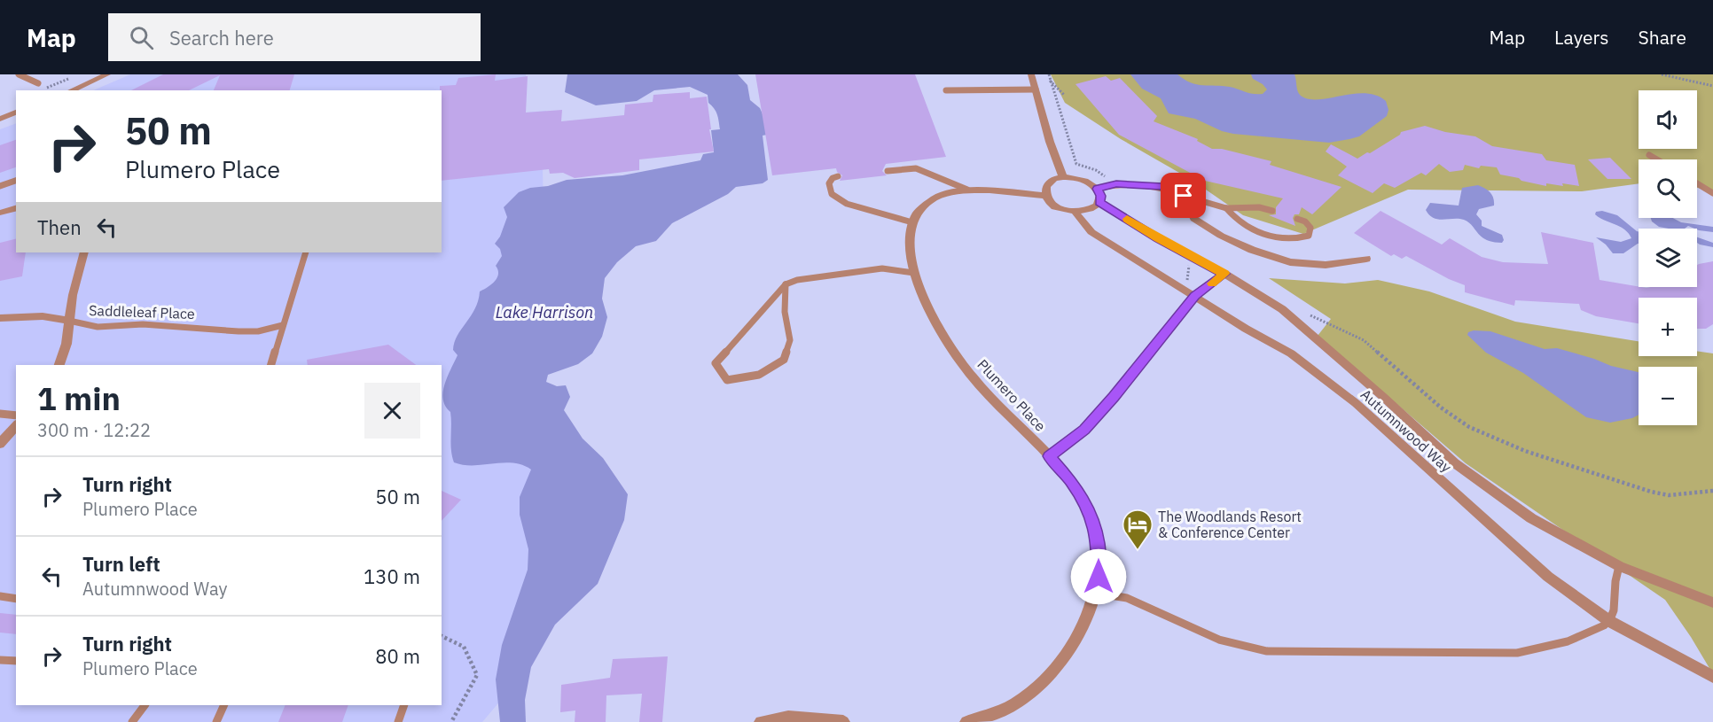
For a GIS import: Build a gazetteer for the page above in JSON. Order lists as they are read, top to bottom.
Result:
{
  "streets": {
    "street": ["Saddleleaf Place", "Plumero Place", "Autumnwood Way"]
  },
  "water": ["Lake Harrison"],
  "places": {
    "hotel": ["The Woodlands Resort & Conference Center"]
  },
  "page": {
    "header": "Map",
    "search": "Search here",
    "nav": ["Map", "Layers", "Share"],
    "map_buttons": ["+", "−"],
    "turn": ["50 m", "Plumero Place"],
    "then": "Then",
    "heading": ["1 min", "300 m · 12:22"],
    "list": [
      {
        "name": "Turn right",
        "note": "Plumero Place",
        "value": "50 m"
      },
      {
        "name": "Turn left",
        "note": "Autumnwood Way",
        "value": "130 m"
      },
      {
        "name": "Turn right",
        "note": "Plumero Place",
        "value": "80 m"
      }
    ]
  }
}
